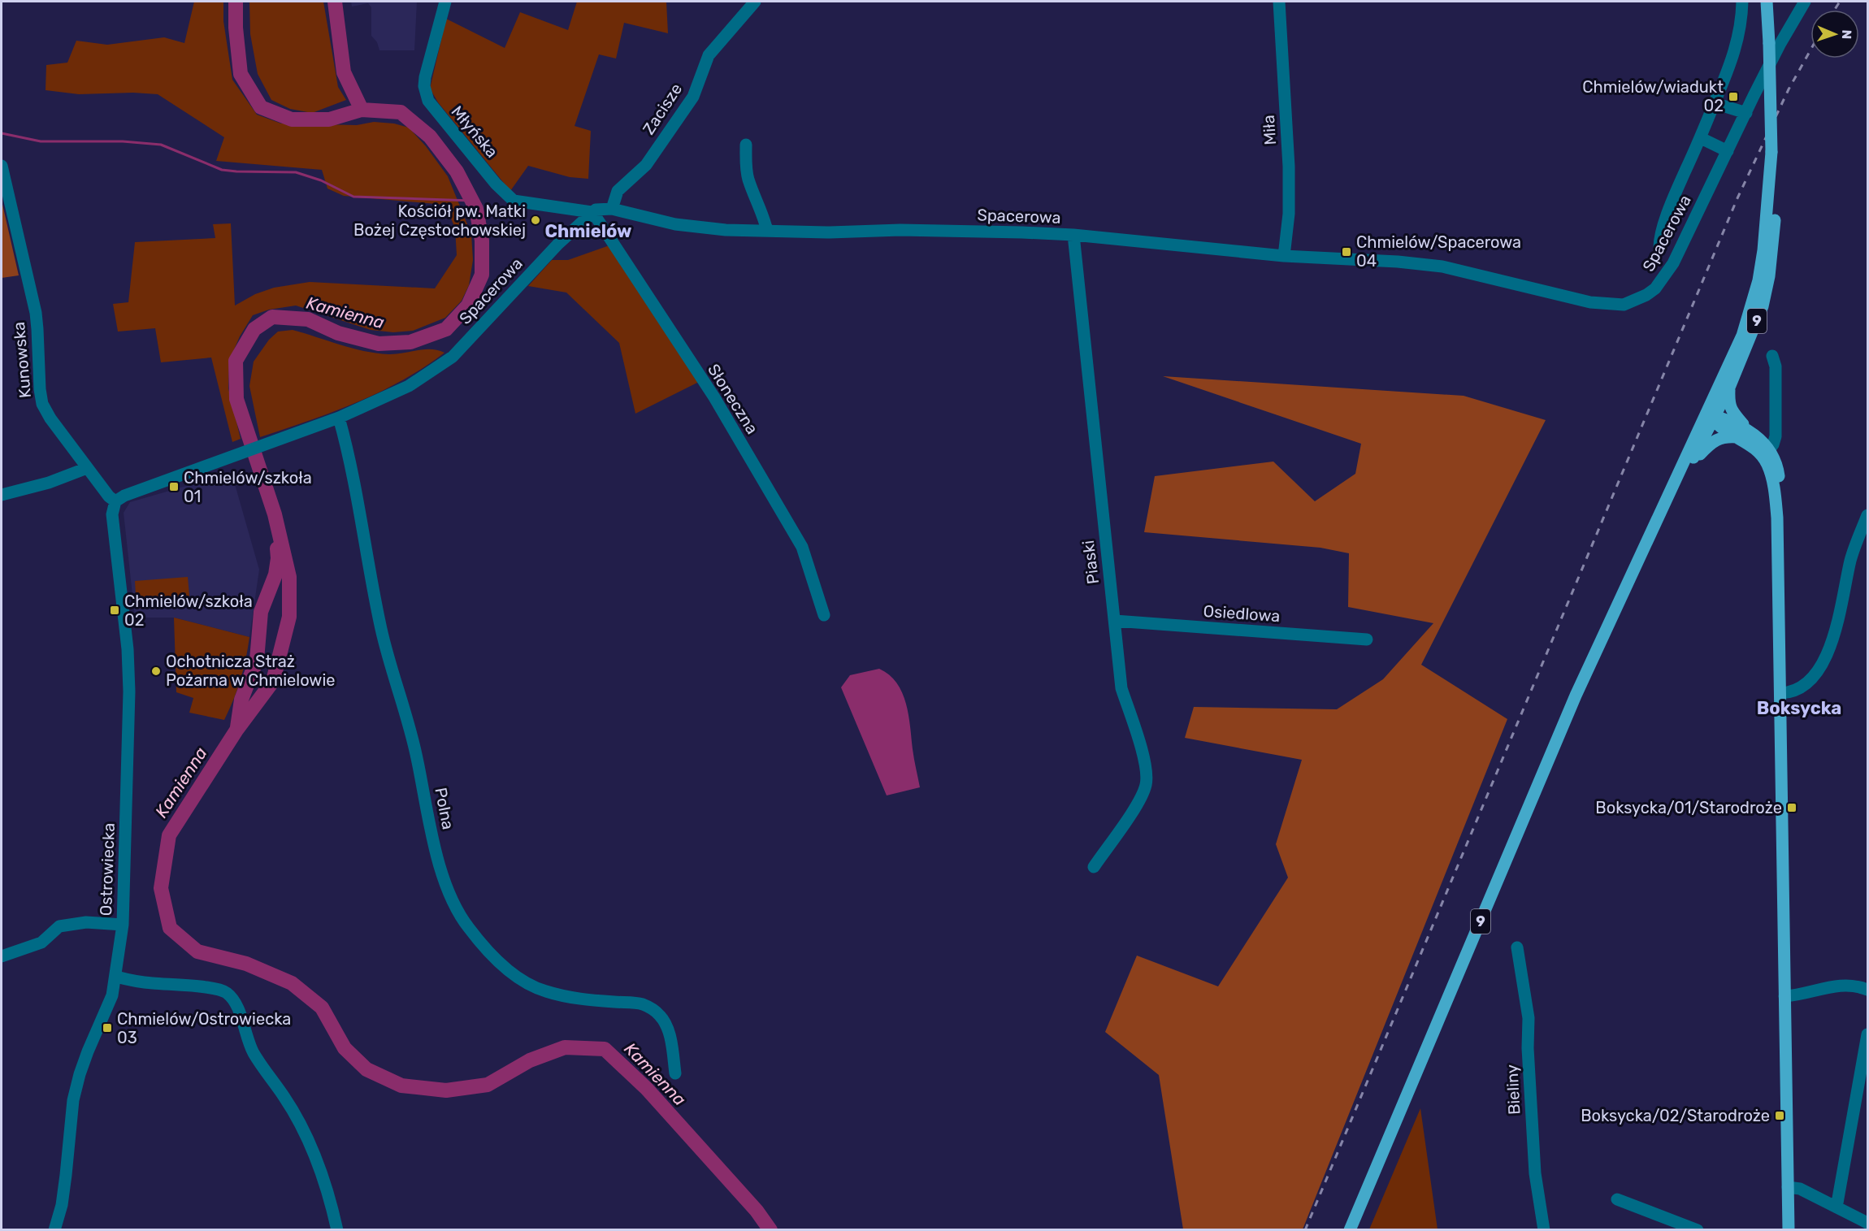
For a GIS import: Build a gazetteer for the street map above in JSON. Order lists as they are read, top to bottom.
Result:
{
  "streets": {
    "main road": ["9"],
    "street": [
      "Zacisze",
      "Miła",
      "Młyńska",
      "Spacerowa",
      "Kunowska",
      "Słoneczna",
      "Piaski",
      "Osiedlowa",
      "Polna",
      "Ostrowiecka",
      "Bieliny"
    ]
  },
  "crossings": [
    ["Zacisze", "Spacerowa"],
    ["Miła", "Spacerowa"],
    ["Młyńska", "Spacerowa"],
    ["Młyńska", "Słoneczna"],
    ["Spacerowa", "Kunowska"],
    ["Spacerowa", "Słoneczna"],
    ["Spacerowa", "Piaski"],
    ["Spacerowa", "Polna"],
    ["Spacerowa", "Ostrowiecka"],
    ["Kunowska", "Ostrowiecka"],
    ["Piaski", "Osiedlowa"]
  ],
  "districts": ["Chmielów", "Boksycka"],
  "water": ["Kamienna"],
  "places": {
    "transit": [
      "Chmielów/wiadukt 02",
      "Chmielów/Spacerowa 04",
      "Chmielów/szkoła 01",
      "Chmielów/szkoła 02",
      "Boksycka/01/Starodroże",
      "Chmielów/Ostrowiecka 03",
      "Boksycka/02/Starodroże"
    ],
    "other": ["Kościół pw. Matki Bożej Częstochowskiej", "Ochotnicza Straż Pożarna w Chmielowie"]
  },
  "north": "right"
}
